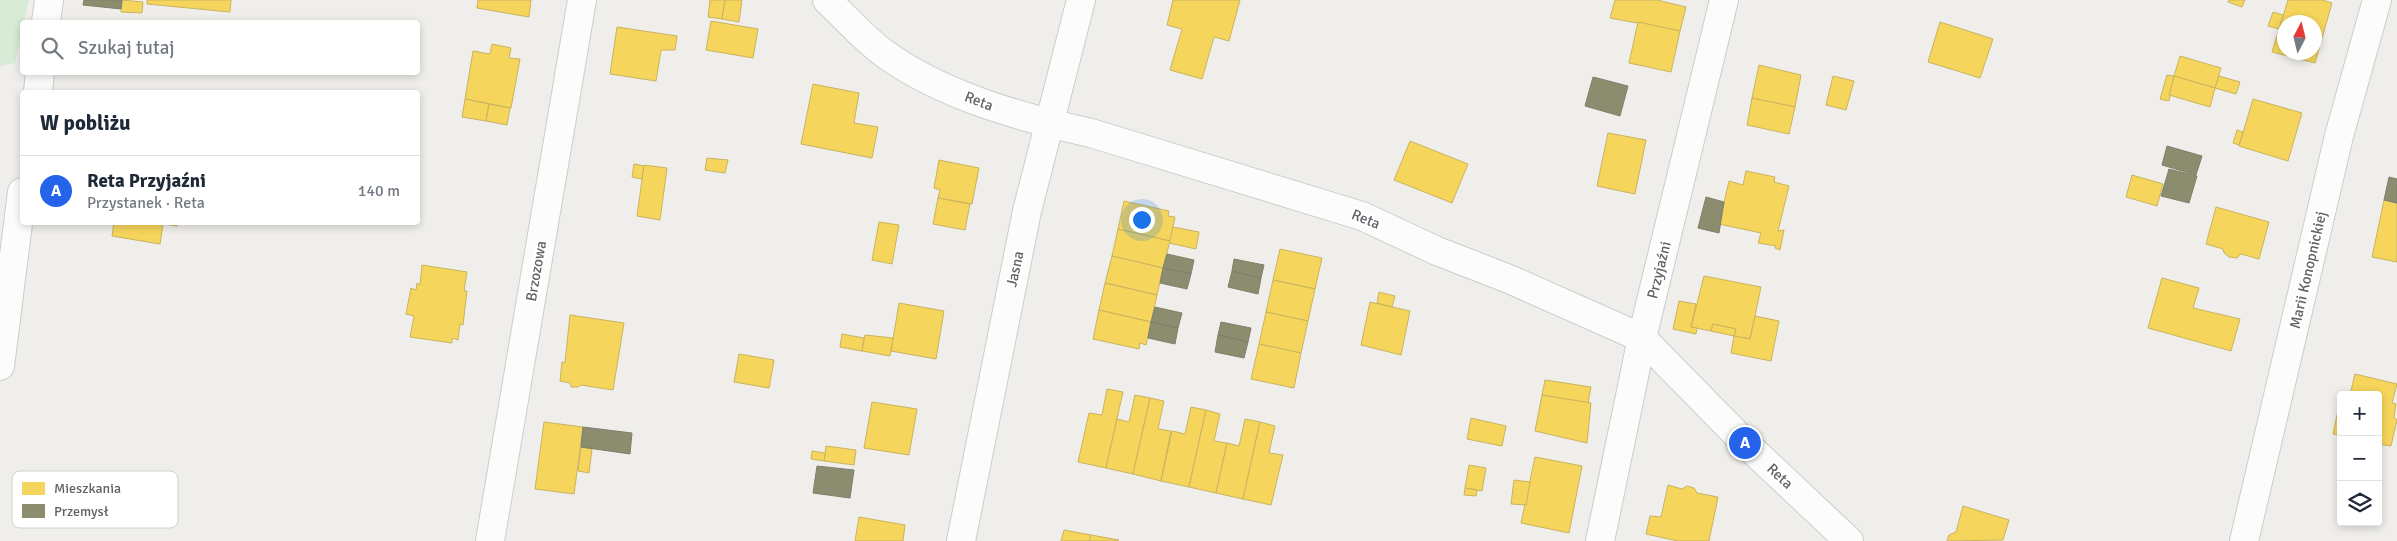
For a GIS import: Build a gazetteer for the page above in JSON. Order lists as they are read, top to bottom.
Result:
{
  "streets": {
    "street": [
      "Reta",
      "Jasna",
      "Przyjaźni",
      "Marii Konopnickiej",
      "Brzozowa"
    ]
  },
  "crossings": [
    ["Reta", "Jasna"],
    ["Reta", "Przyjaźni"]
  ],
  "legend": ["Mieszkania", "Przemysł"],
  "north": "top",
  "page": {
    "search": "Szukaj tutaj",
    "heading": "W pobliżu",
    "list": [
      {
        "mark": "A",
        "name": "Reta Przyjaźni",
        "note": "Przystanek · Reta",
        "value": "140 m"
      }
    ],
    "map_buttons": ["+", "−"],
    "pins": "A"
  }
}
